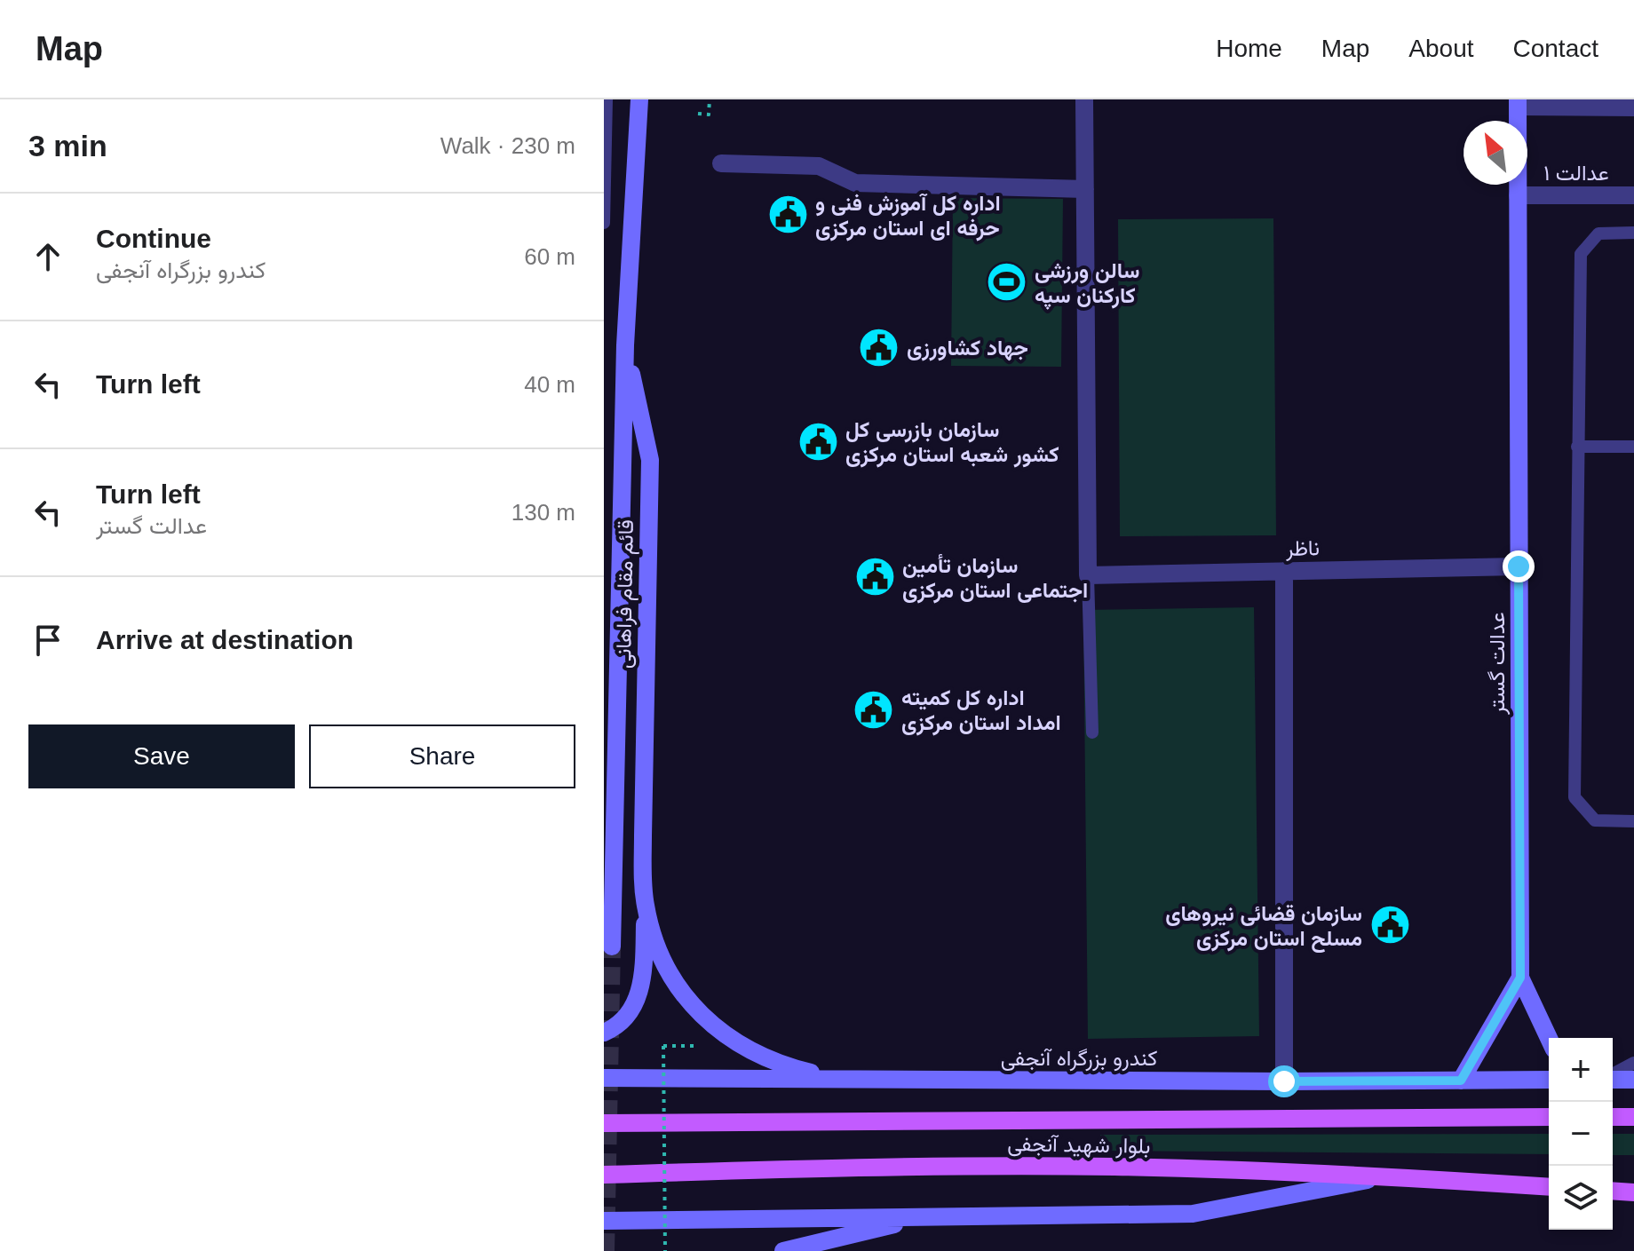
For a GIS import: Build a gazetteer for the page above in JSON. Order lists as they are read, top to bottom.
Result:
{
  "streets": {
    "main road": [
      "قائم مقام فراهانی",
      "عدالت گستر",
      "کندرو بزرگراه آنجفی",
      "بلوار شهید آنجفی"
    ],
    "street": ["عدالت ۱", "ناظر"]
  },
  "crossings": [
    ["عدالت ۱", "عدالت گستر"],
    ["ناظر", "عدالت گستر"],
    ["قائم مقام فراهانی", "کندرو بزرگراه آنجفی"]
  ],
  "places": {
    "public building": [
      "اداره کل آموزش فنی و حرفه ای استان مرکزی",
      "جهاد کشاورزی",
      "سازمان بازرسی کل کشور شعبه استان مرکزی",
      "سازمان تأمین اجتماعی استان مرکزی",
      "اداره کل کمیته امداد استان مرکزی",
      "سازمان قضائی نیروهای مسلح استان مرکزی"
    ],
    "sports": ["سالن ورزشی کارکنان سپه"]
  },
  "north": "top left",
  "page": {
    "header": "Map",
    "nav": [
      "Home",
      "Map",
      "About",
      "Contact"
    ],
    "heading": ["3 min", "Walk · 230 m"],
    "list": [
      ["Continue", "کندرو بزرگراه آنجفی", "60 m"],
      ["Turn left", "40 m"],
      ["Turn left", "عدالت گستر", "130 m"],
      "Arrive at destination"
    ],
    "buttons": ["Save", "Share"],
    "map_buttons": ["+", "−"]
  }
}
